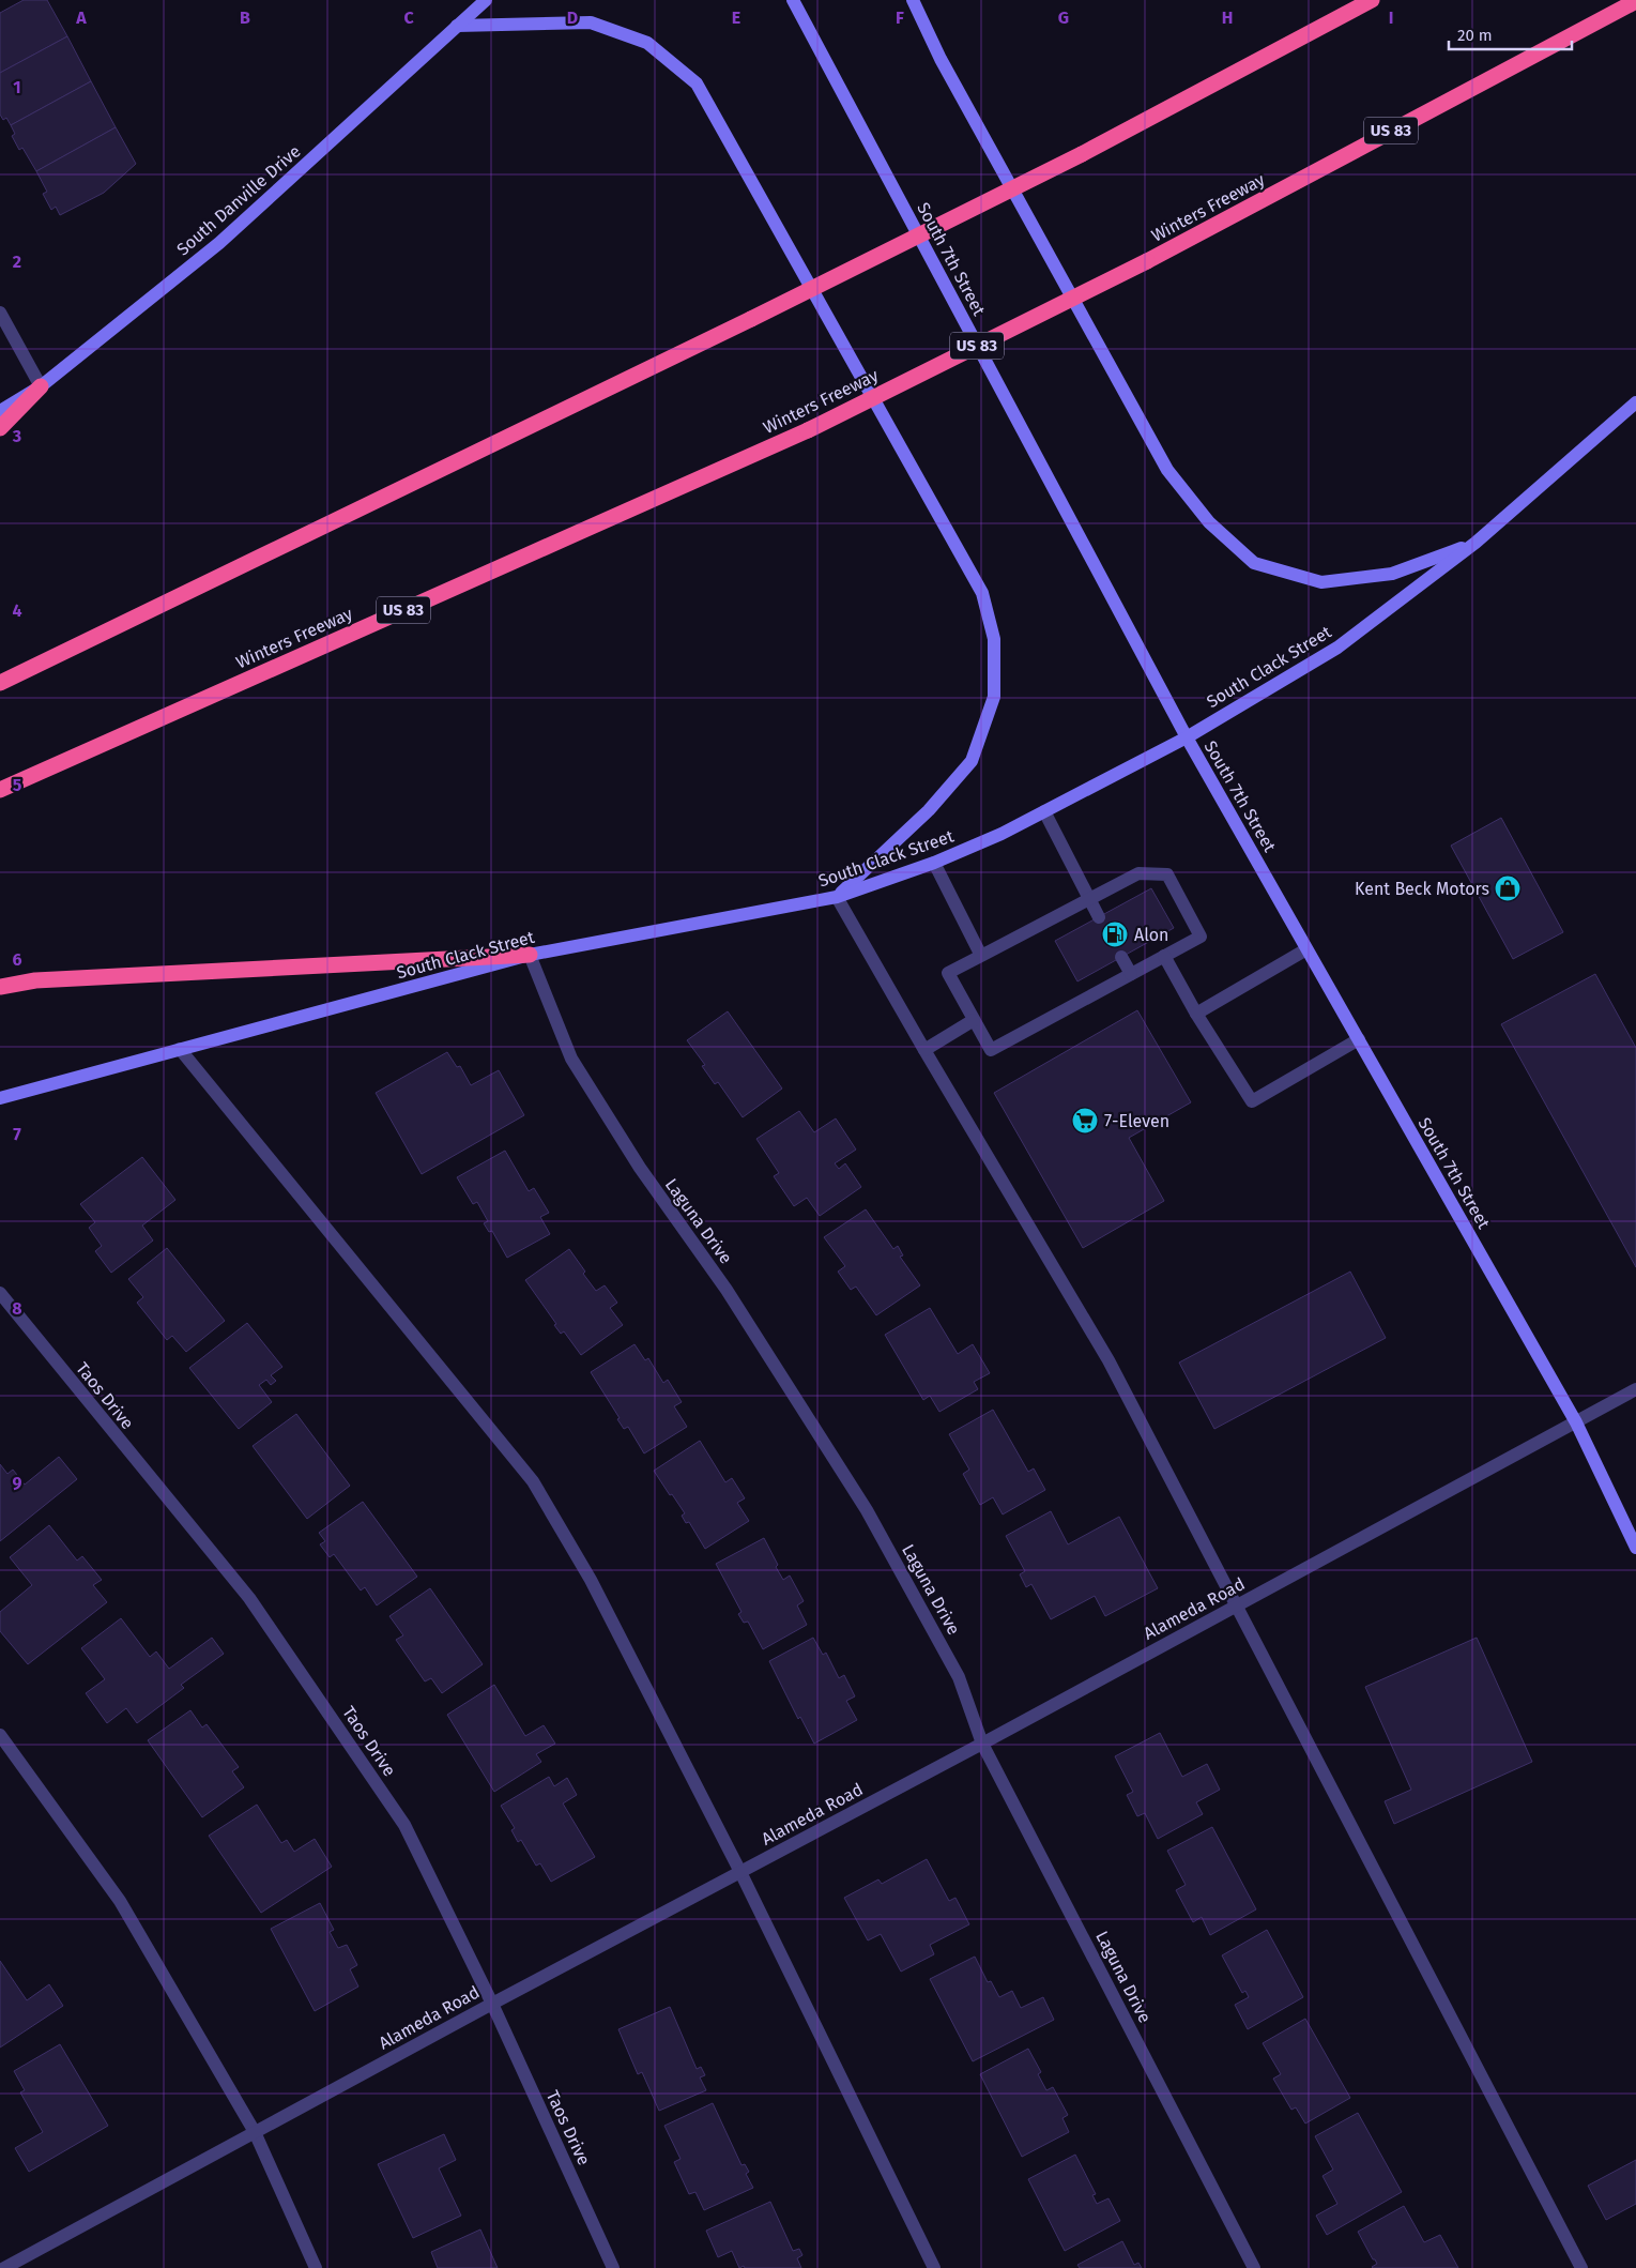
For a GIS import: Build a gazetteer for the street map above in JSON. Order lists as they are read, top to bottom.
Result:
{
  "streets": {
    "highway": ["US 83", "Winters Freeway"],
    "main road": ["South Danville Drive", "South 7th Street", "South Clack Street"],
    "street": ["Laguna Drive", "Taos Drive", "Alameda Road"]
  },
  "crossings": [
    ["South 7th Street", "South Clack Street"],
    ["South 7th Street", "Alameda Road"],
    ["South Clack Street", "Laguna Drive"],
    ["Laguna Drive", "Alameda Road"],
    ["Taos Drive", "Alameda Road"]
  ],
  "places": {
    "shop": ["Kent Beck Motors"],
    "fuel station": ["Alon"],
    "supermarket": ["7-Eleven"]
  },
  "scale_bar": "20 m",
  "grid": {
    "columns": [
      "A",
      "B",
      "C",
      "D",
      "E",
      "F",
      "G",
      "H",
      "I"
    ],
    "rows": [
      "1",
      "2",
      "3",
      "4",
      "5",
      "6",
      "7",
      "8",
      "9"
    ]
  }
}
